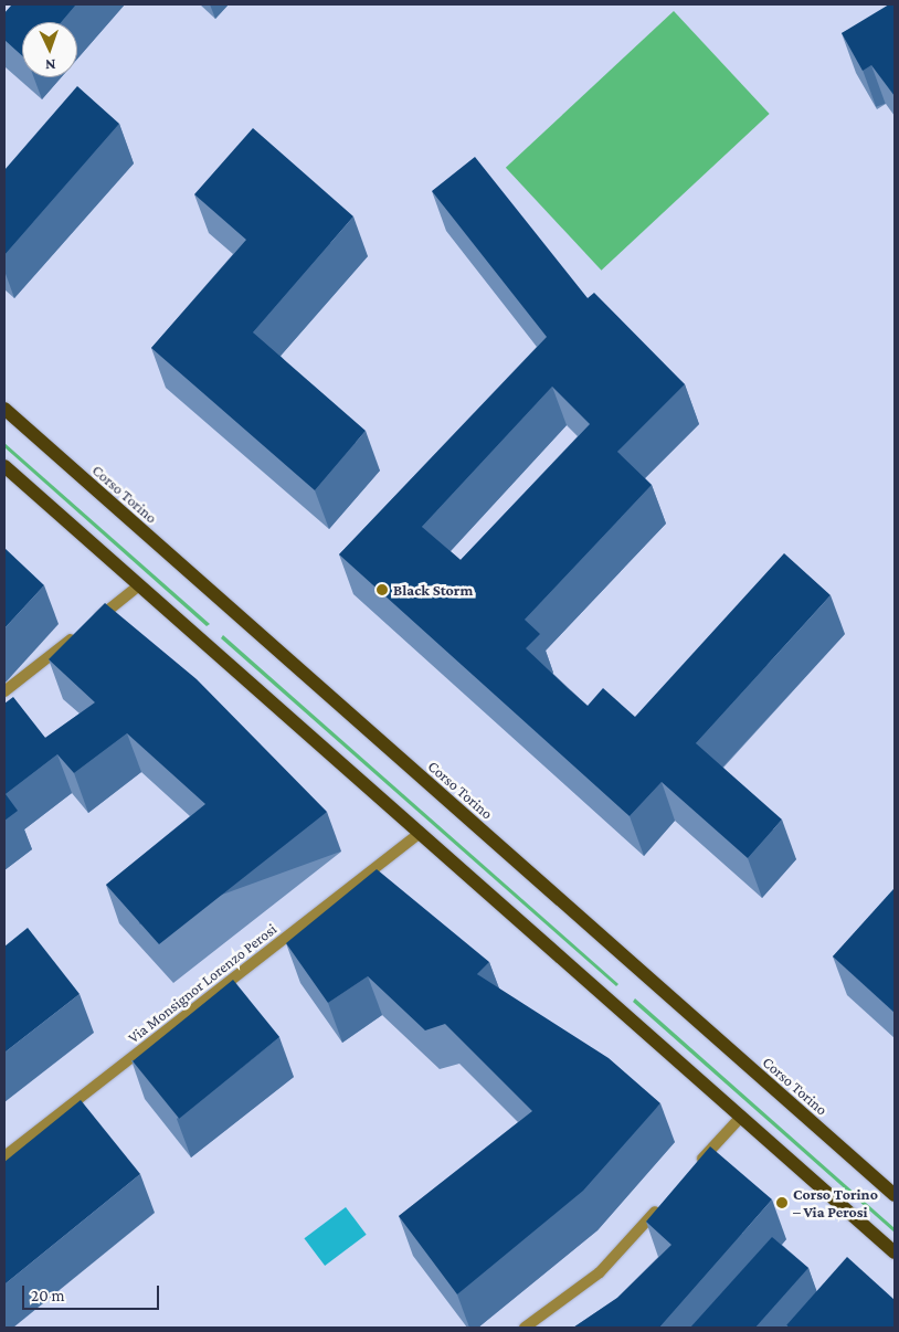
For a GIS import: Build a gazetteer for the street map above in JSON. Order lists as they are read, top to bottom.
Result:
{
  "streets": {
    "main road": ["Corso Torino"],
    "street": ["Via Monsignor Lorenzo Perosi"]
  },
  "places": ["Black Storm", "Corso Torino – Via Perosi"],
  "scale_bar": "20 m",
  "north": "bottom"
}
